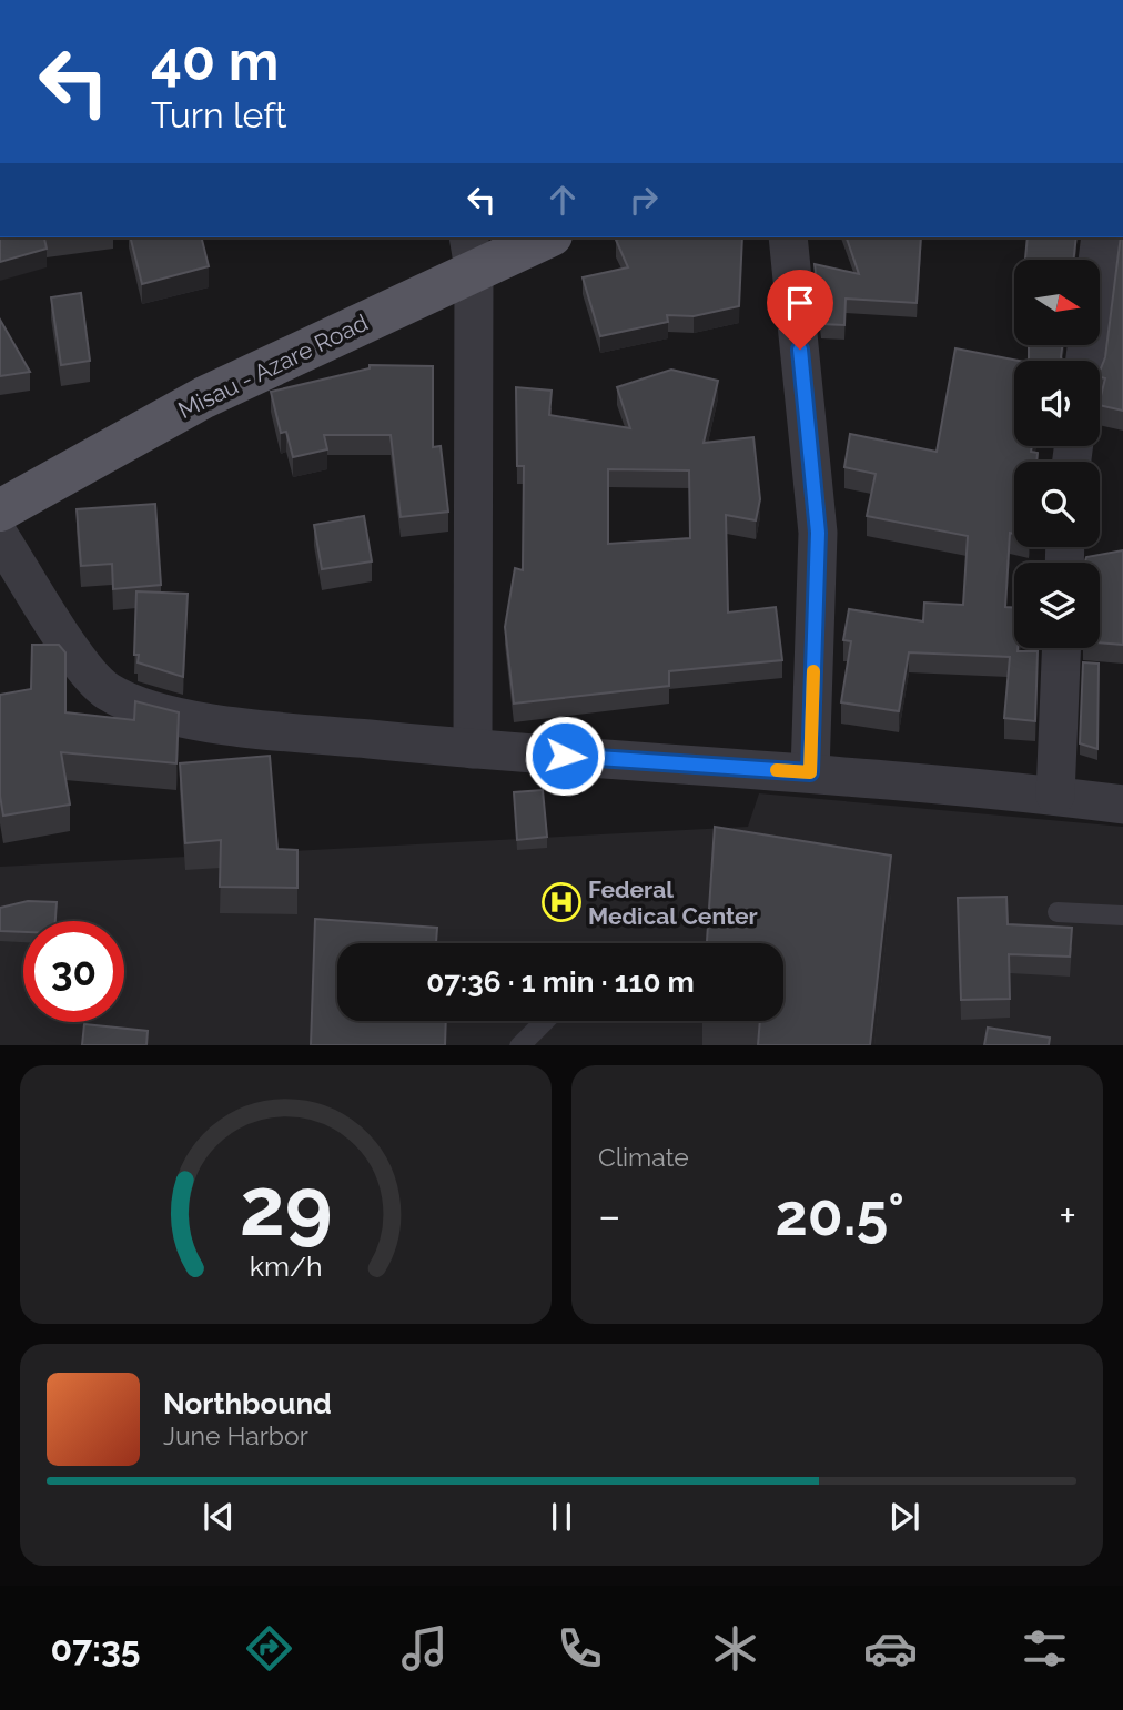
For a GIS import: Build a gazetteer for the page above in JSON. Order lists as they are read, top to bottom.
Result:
{
  "streets": {
    "main road": ["Misau - Azare Road"]
  },
  "places": {
    "hospital": ["Federal Medical Center"]
  },
  "north": "right",
  "page": {
    "turn": ["40 m", "Turn left"],
    "limit": "30",
    "trip": "07:36 · 1 min · 110 m",
    "tile": "Climate",
    "heat": ["−", "20.5°", "+"],
    "song": ["Northbound", "June Harbor"],
    "tabs": "07:35",
    "gauge": ["29", "km/h"]
  }
}
